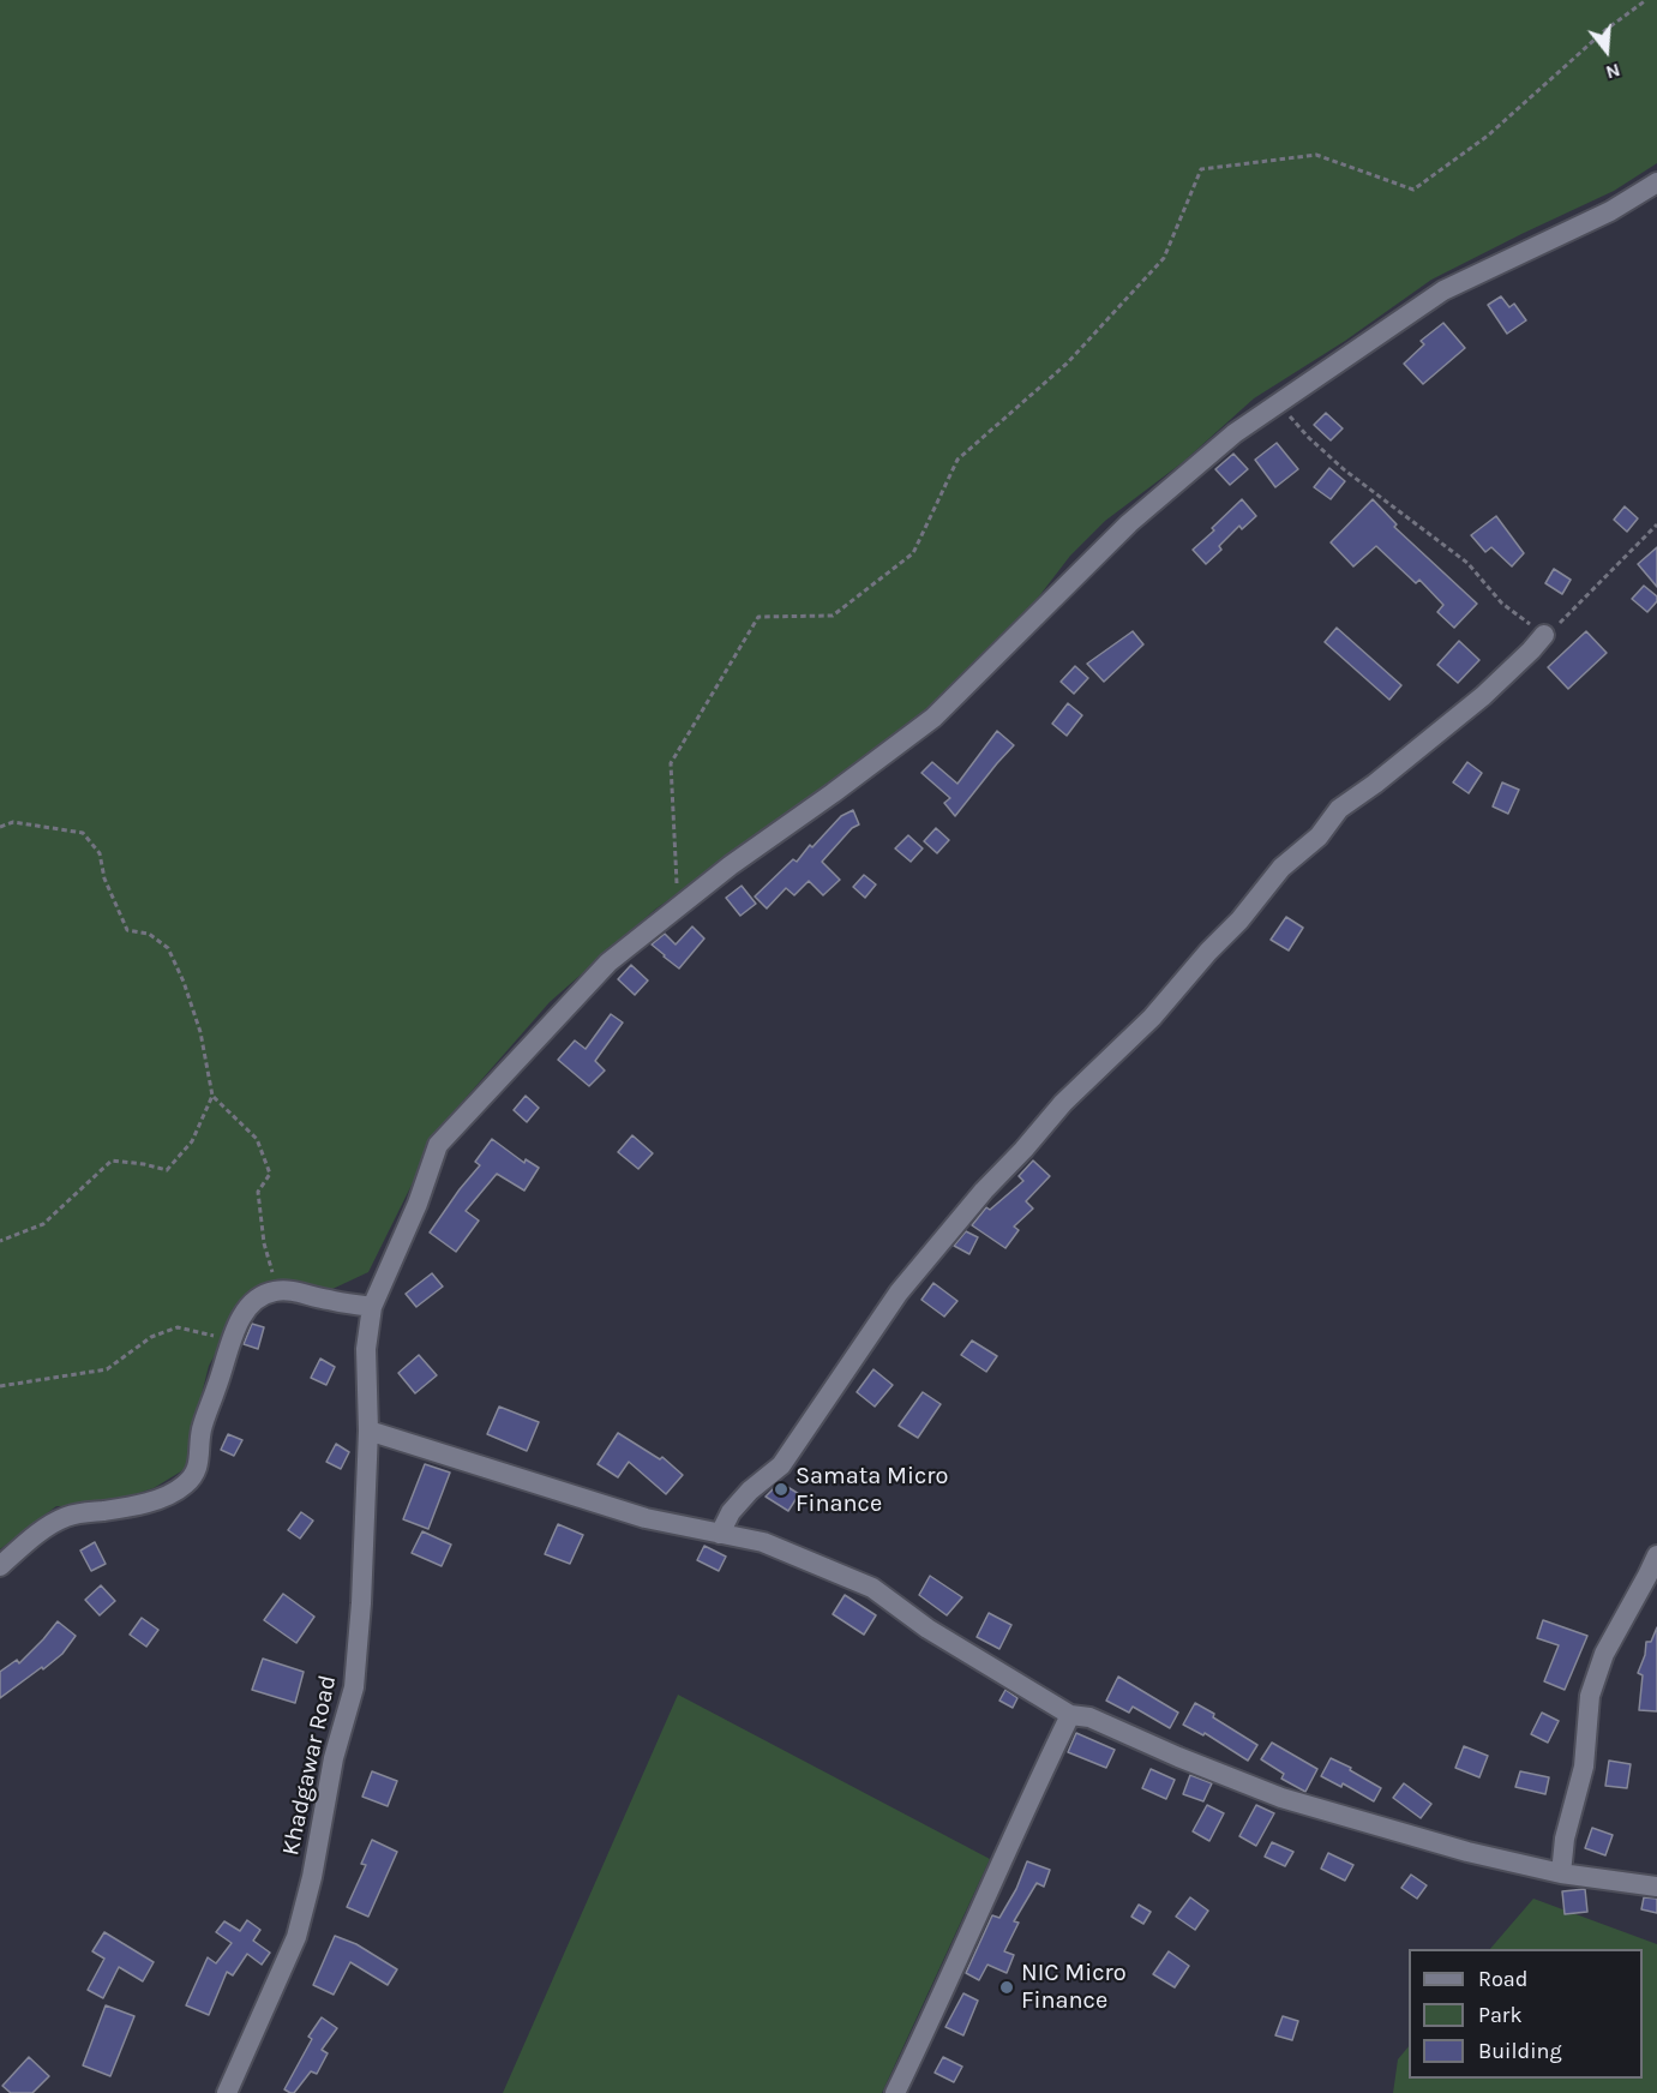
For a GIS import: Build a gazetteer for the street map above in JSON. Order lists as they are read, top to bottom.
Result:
{
  "streets": {
    "street": ["Khadgawar Road"]
  },
  "places": ["Samata Micro Finance", "NIC Micro Finance"],
  "legend": ["Road", "Park", "Building"],
  "north": "bottom"
}
